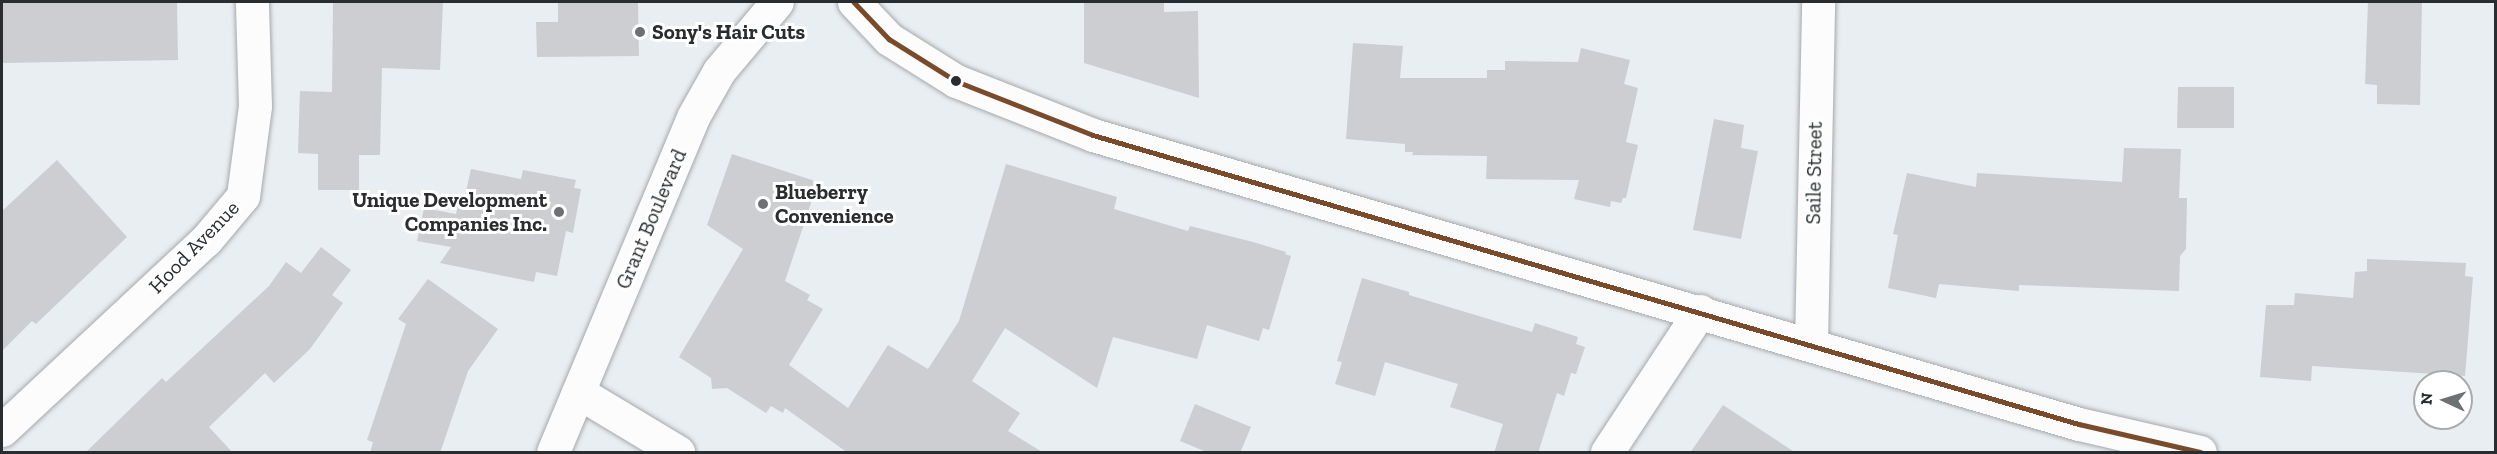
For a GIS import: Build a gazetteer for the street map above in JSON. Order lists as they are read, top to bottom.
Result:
{
  "streets": {
    "street": ["Saile Street", "Grant Boulevard", "Hood Avenue"]
  },
  "places": ["Sony's Hair Cuts", "Blueberry Convenience", "Unique Development Companies Inc."],
  "north": "left"
}
